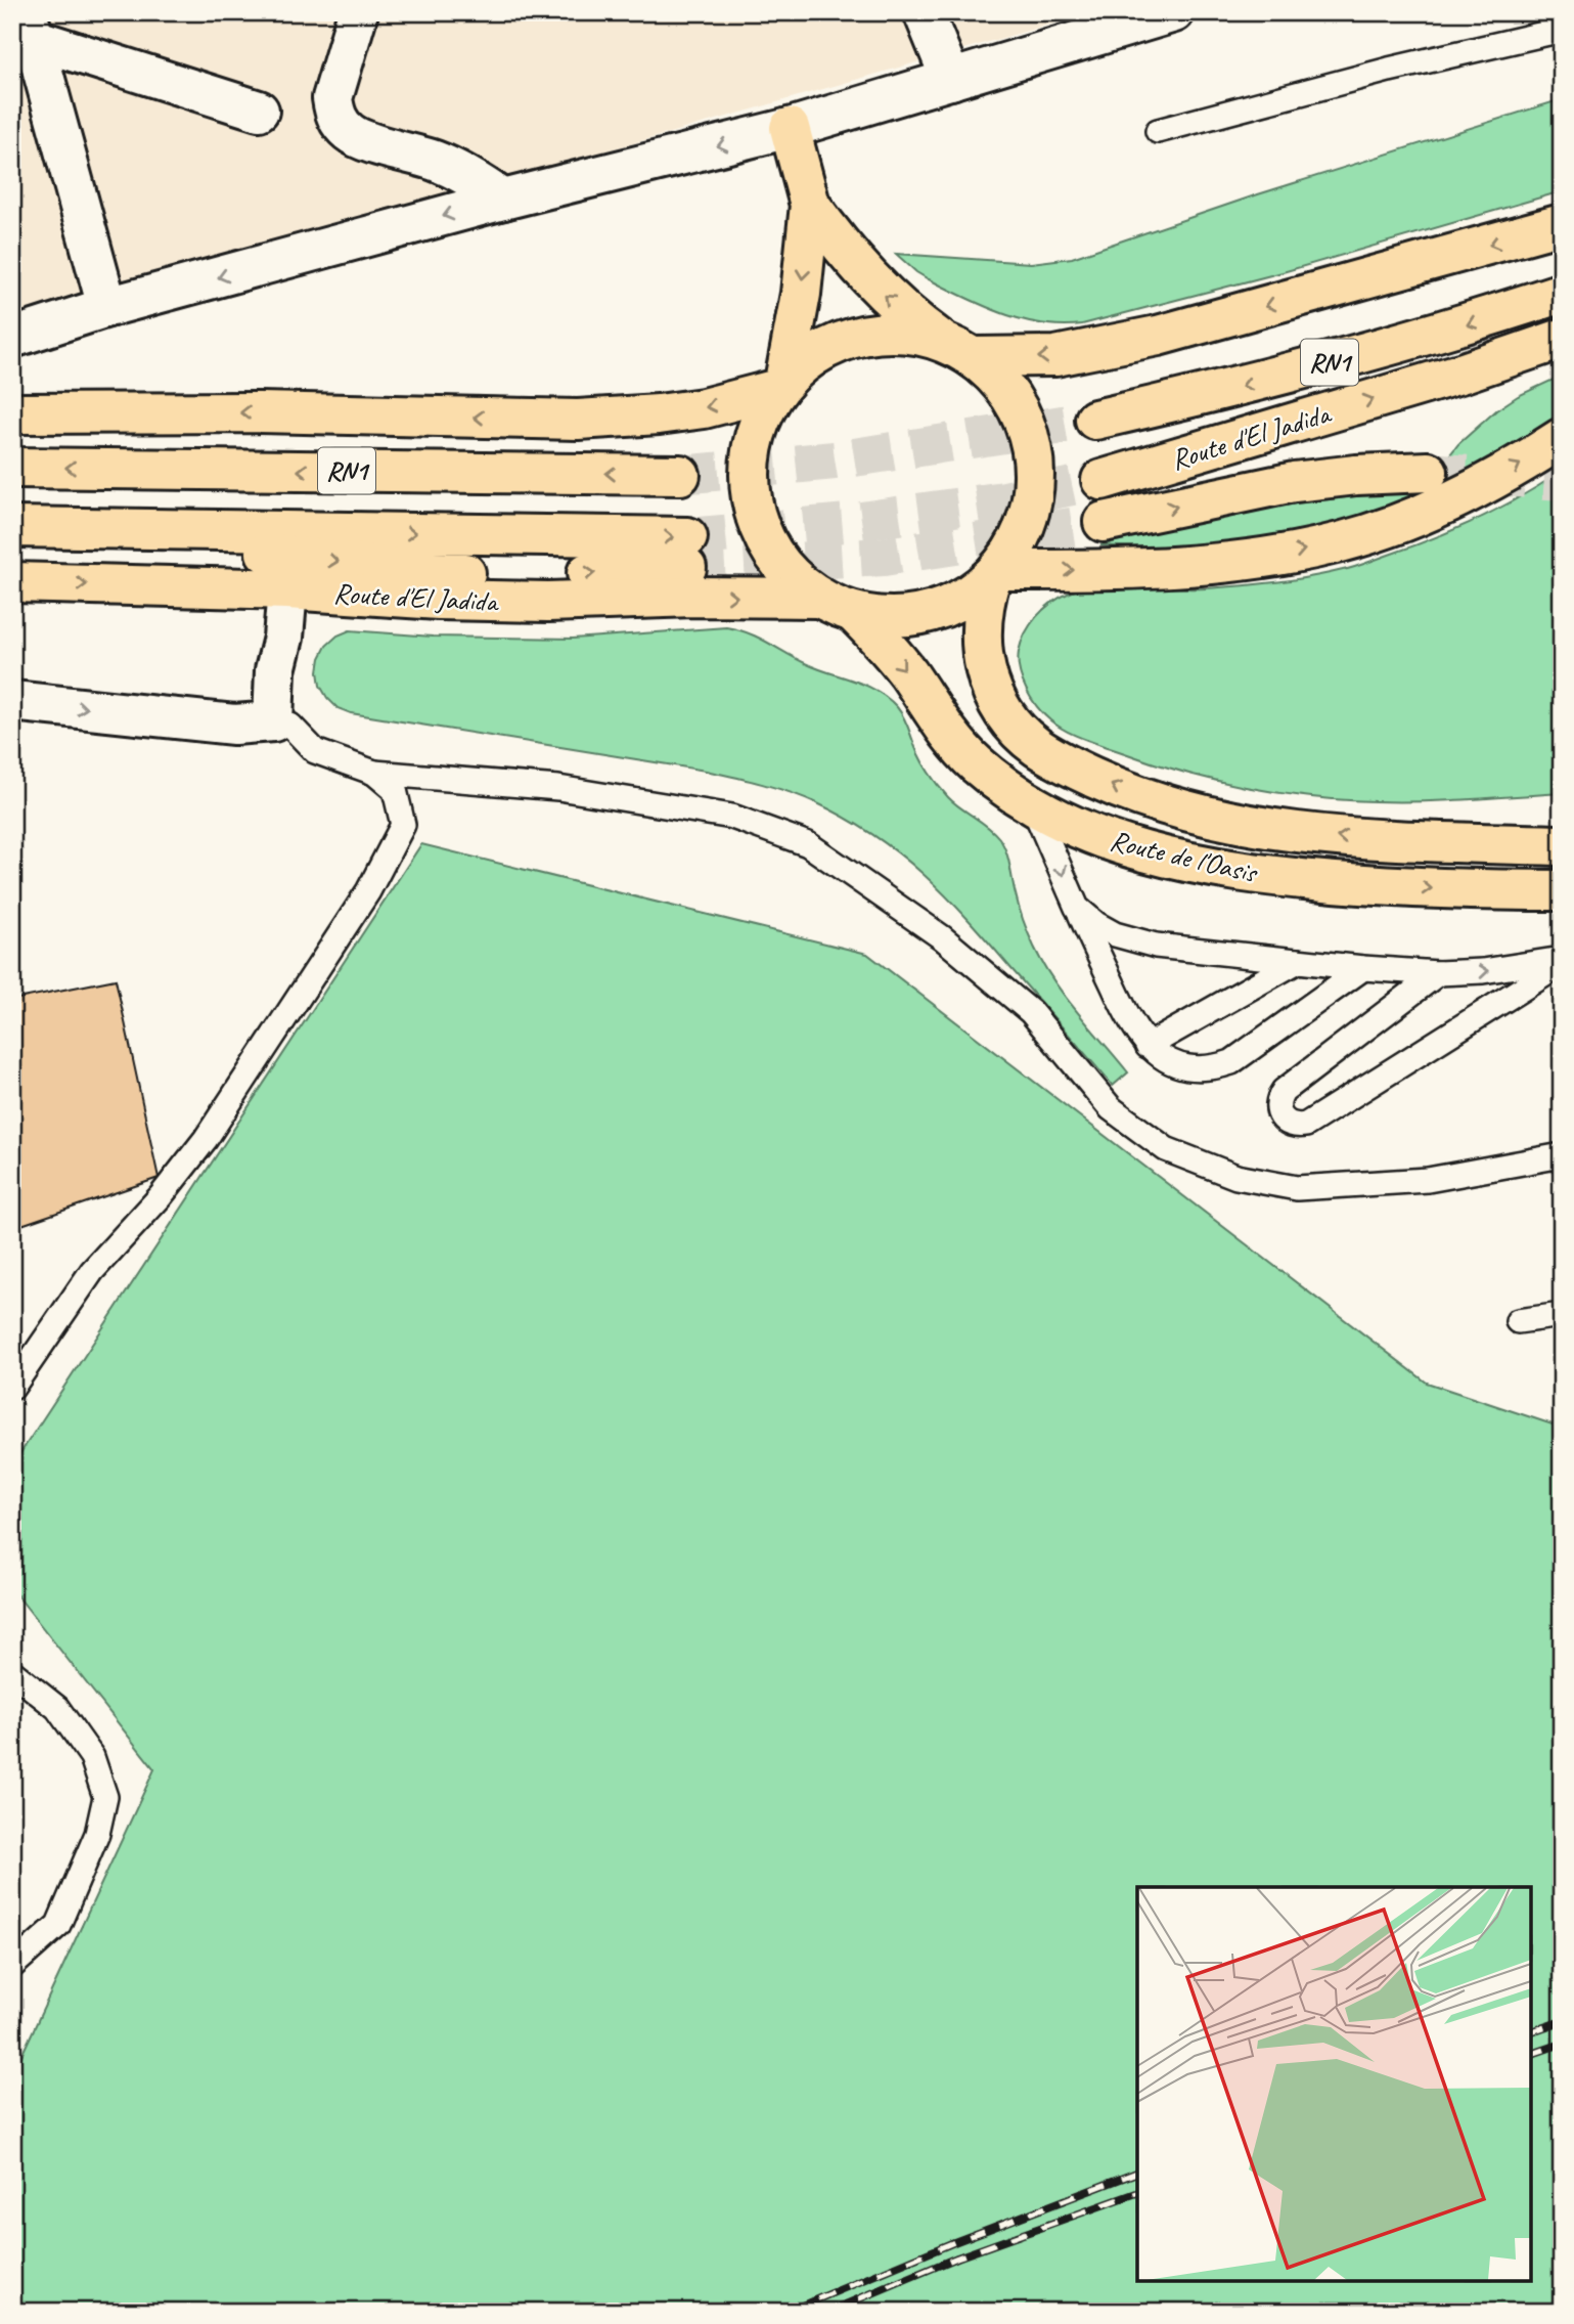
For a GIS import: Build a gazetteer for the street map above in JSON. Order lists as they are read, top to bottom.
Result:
{
  "streets": {
    "main road": ["RN1", "Route d'El Jadida", "Route de l'Oasis"]
  }
}
